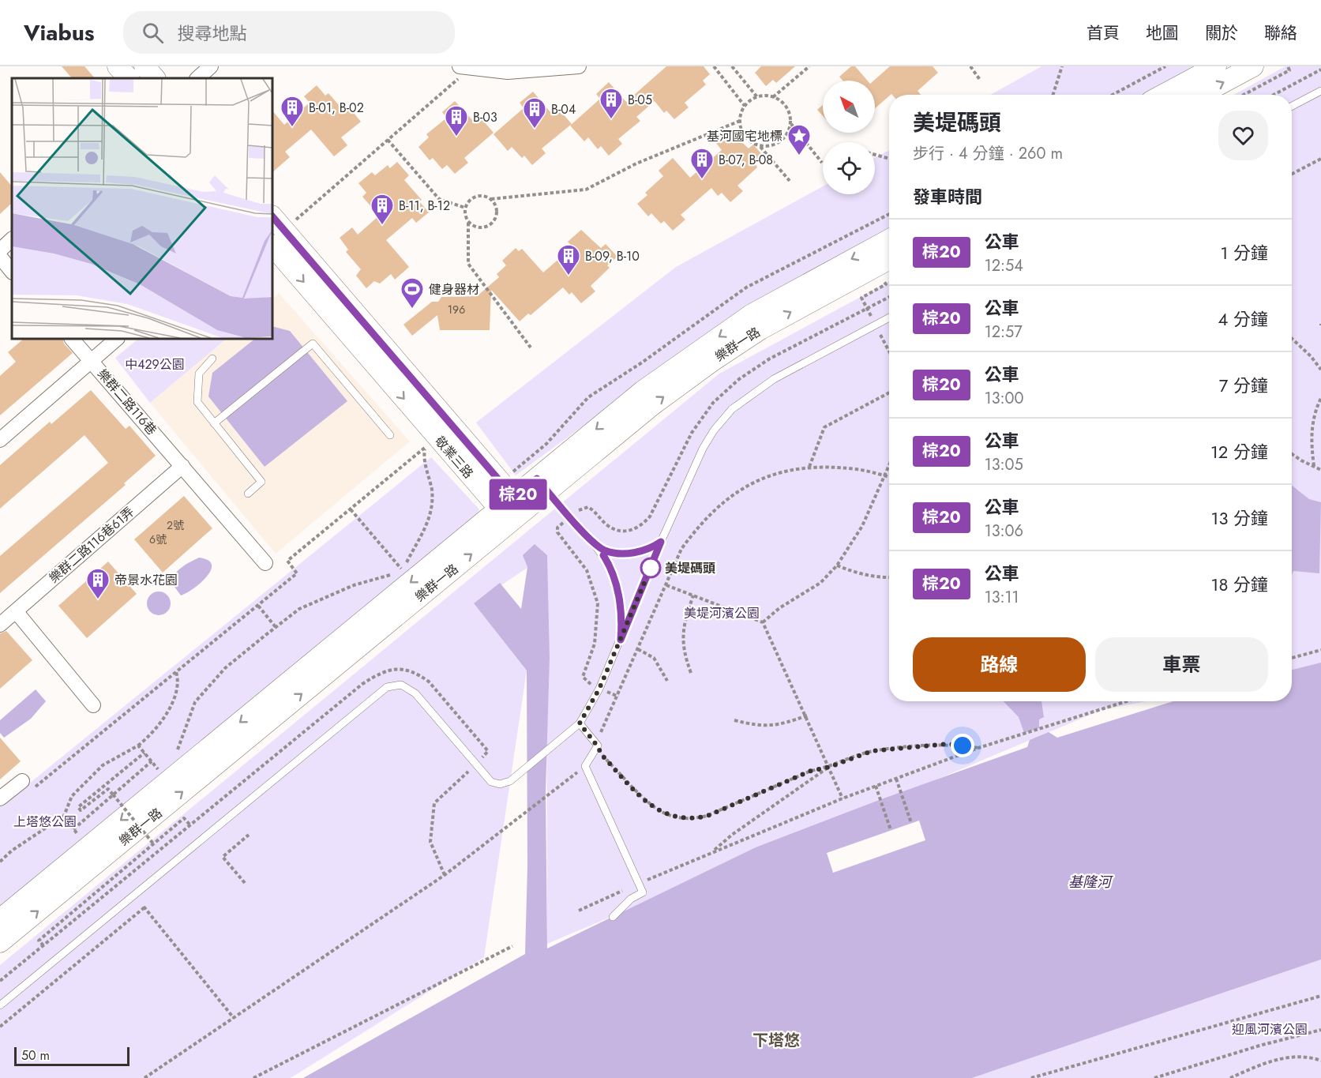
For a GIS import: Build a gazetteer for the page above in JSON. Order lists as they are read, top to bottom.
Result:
{
  "streets": {
    "main road": ["樂群一路", "敬業三路"],
    "street": ["樂群二路116巷", "樂群二路116巷61弄"]
  },
  "crossings": [
    ["樂群一路", "敬業三路"],
    ["樂群二路116巷", "樂群二路116巷61弄"]
  ],
  "districts": ["下塔悠"],
  "water": ["基隆河"],
  "parks": [
    "中429公園",
    "美堤河濱公園",
    "上塔悠公園",
    "迎風河濱公園"
  ],
  "places": {
    "building": [
      "B-05",
      "B-01, B-02",
      "B-04",
      "B-03",
      "B-07, B-08",
      "B-11, B-12",
      "B-09, B-10",
      "帝景水花園"
    ],
    "place": ["基河國宅地標"],
    "sports": ["健身器材"],
    "other": ["美堤碼頭"]
  },
  "lines": ["bus line 棕20"],
  "house_numbers": ["196", "2號", "6號"],
  "scale_bar": "50 m",
  "north": "top left",
  "page": {
    "header": "Viabus",
    "search": "搜尋地點",
    "nav": [
      "首頁",
      "地圖",
      "關於",
      "聯絡"
    ],
    "on_map": "棕20",
    "heading": [
      ["美堤碼頭", "步行 · 4 分鐘 · 260 m"],
      "發車時間"
    ],
    "list": [
      {
        "mark": "棕20",
        "name": "公車",
        "note": "12:54",
        "value": "1 分鐘"
      },
      {
        "mark": "棕20",
        "name": "公車",
        "note": "12:57",
        "value": "4 分鐘"
      },
      {
        "mark": "棕20",
        "name": "公車",
        "note": "13:00",
        "value": "7 分鐘"
      },
      {
        "mark": "棕20",
        "name": "公車",
        "note": "13:05",
        "value": "12 分鐘"
      },
      {
        "mark": "棕20",
        "name": "公車",
        "note": "13:06",
        "value": "13 分鐘"
      },
      {
        "mark": "棕20",
        "name": "公車",
        "note": "13:11",
        "value": "18 分鐘"
      }
    ],
    "buttons": ["路線", "車票"],
    "scale": "50 m"
  }
}
